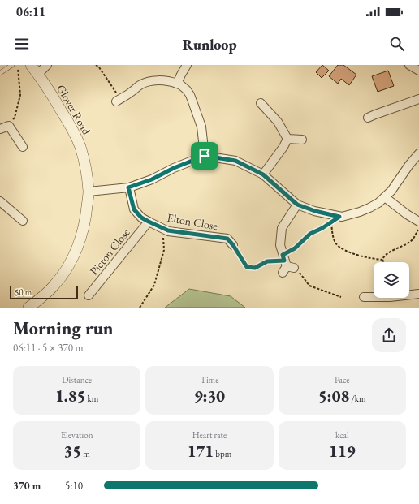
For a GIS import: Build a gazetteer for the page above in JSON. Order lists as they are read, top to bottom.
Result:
{
  "streets": {
    "street": ["Glover Road", "Elton Close", "Picton Close"]
  },
  "crossings": [
    ["Elton Close", "Picton Close"]
  ],
  "scale_bar": "50 m",
  "page": {
    "status": "06:11",
    "header": "Runloop",
    "scale": "50 m",
    "heading": ["Morning run", "06:11 · 5 × 370 m"],
    "stats": [
      ["Distance", "1.85 km"],
      ["Time", "9:30"],
      ["Pace", "5:08 /km"],
      ["Elevation", "35 m"],
      ["Heart rate", "171 bpm"],
      ["kcal", "119"]
    ],
    "list": [
      {
        "name": "370 m",
        "note": "5:10"
      }
    ]
  }
}
